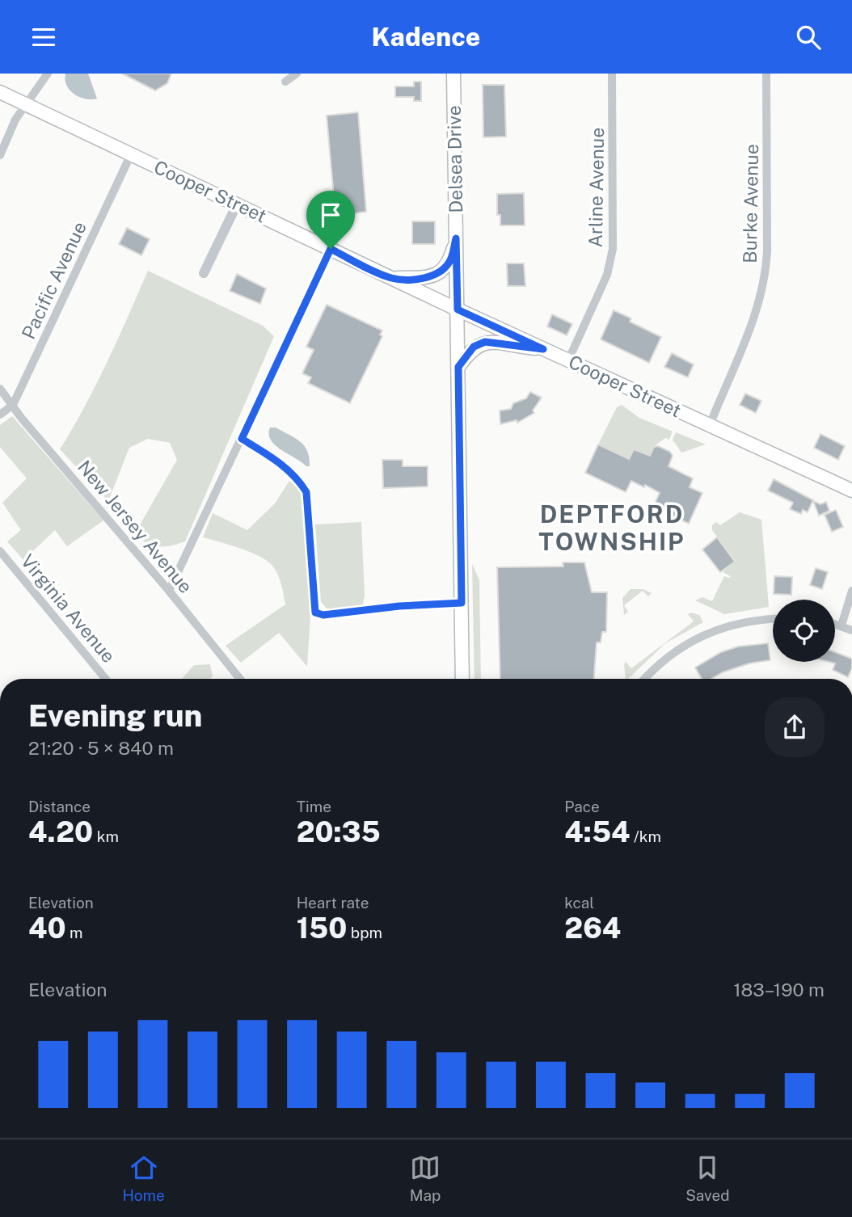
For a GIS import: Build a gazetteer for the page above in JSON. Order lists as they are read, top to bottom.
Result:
{
  "streets": {
    "main road": ["Delsea Drive", "Cooper Street"],
    "street": [
      "Arline Avenue",
      "Burke Avenue",
      "Pacific Avenue",
      "New Jersey Avenue",
      "Virginia Avenue"
    ]
  },
  "crossings": [
    ["Delsea Drive", "Cooper Street"],
    ["Arline Avenue", "Cooper Street"],
    ["Cooper Street", "Burke Avenue"],
    ["Cooper Street", "Pacific Avenue"],
    ["Pacific Avenue", "New Jersey Avenue"]
  ],
  "districts": ["DEPTFORD TOWNSHIP"],
  "page": {
    "header": "Kadence",
    "heading": ["Evening run", "21:20 · 5 × 840 m"],
    "stats": [
      ["Distance", "4.20 km"],
      ["Time", "20:35"],
      ["Pace", "4:54 /km"],
      ["Elevation", "40 m"],
      ["Heart rate", "150 bpm"],
      ["kcal", "264"]
    ],
    "chart": ["Elevation", "183–190 m"],
    "tabs": ["Home", "Map", "Saved"]
  }
}
